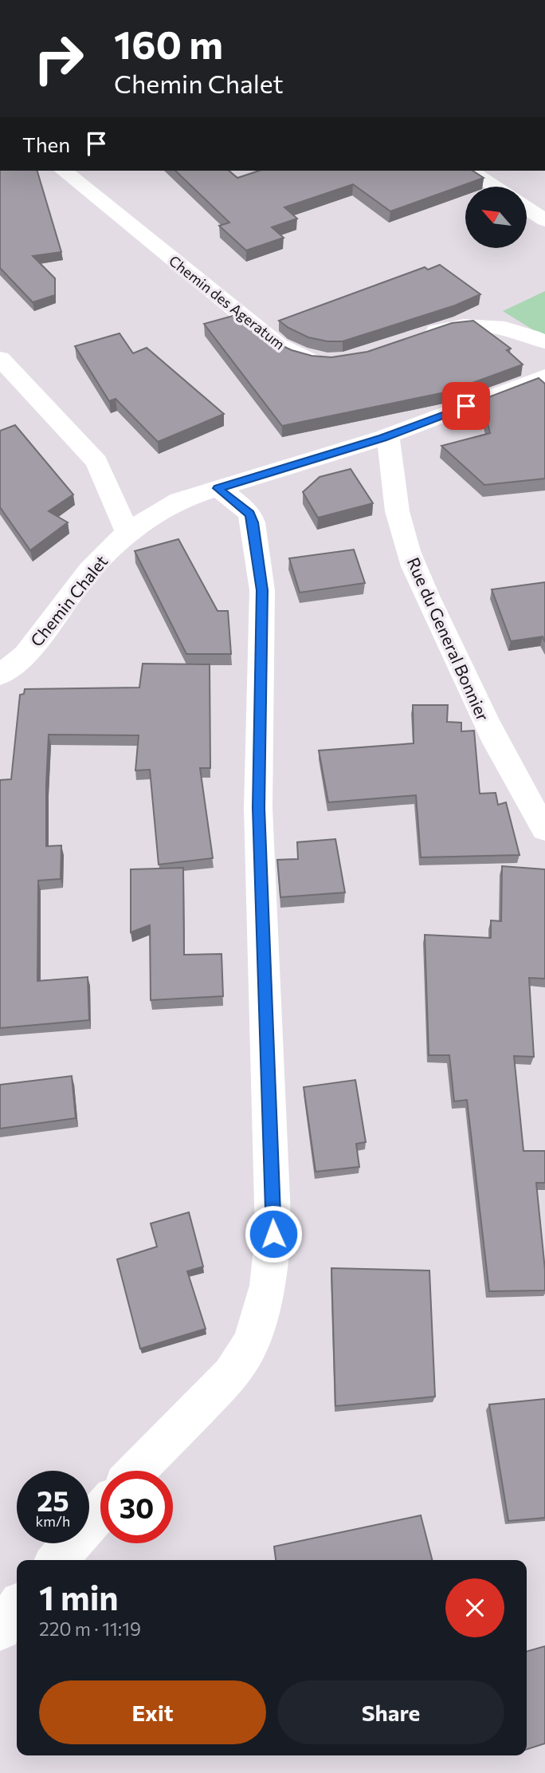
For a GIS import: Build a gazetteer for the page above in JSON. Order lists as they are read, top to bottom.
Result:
{
  "streets": {
    "street": ["Chemin des Ageratum", "Chemin Chalet", "Rue du General Bonnier"]
  },
  "crossings": [
    ["Chemin Chalet", "Rue du General Bonnier"]
  ],
  "north": "top left",
  "page": {
    "turn": ["160 m", "Chemin Chalet"],
    "then": "Then",
    "speed": "25 km/h",
    "limit": "30",
    "heading": ["1 min", "220 m · 11:19"],
    "buttons": ["Exit", "Share"]
  }
}
